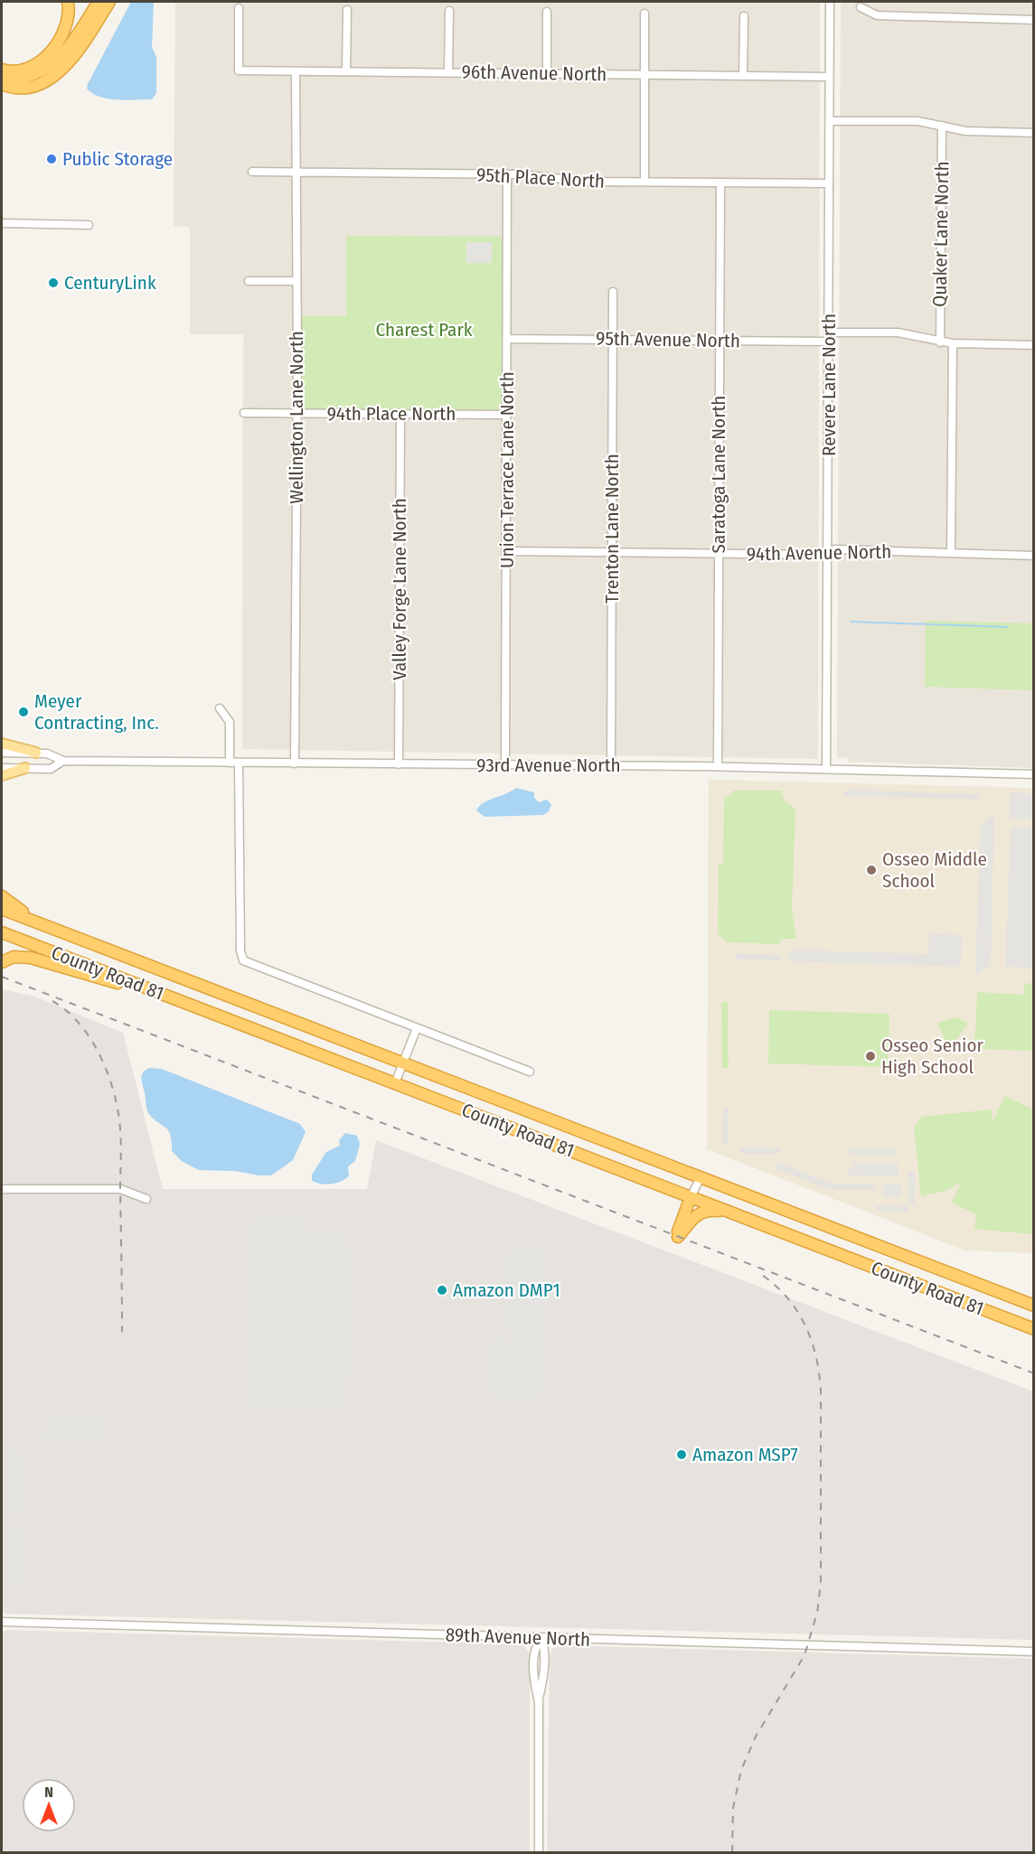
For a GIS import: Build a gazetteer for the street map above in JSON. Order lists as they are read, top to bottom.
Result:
{
  "streets": {
    "highway": ["County Road 81"],
    "street": [
      "96th Avenue North",
      "95th Place North",
      "Quaker Lane North",
      "95th Avenue North",
      "Revere Lane North",
      "94th Place North",
      "Wellington Lane North",
      "Union Terrace Lane North",
      "Saratoga Lane North",
      "Trenton Lane North",
      "94th Avenue North",
      "Valley Forge Lane North",
      "93rd Avenue North",
      "89th Avenue North"
    ]
  },
  "crossings": [
    ["96th Avenue North", "Revere Lane North"],
    ["96th Avenue North", "Wellington Lane North"],
    ["95th Place North", "Revere Lane North"],
    ["95th Place North", "Wellington Lane North"],
    ["95th Place North", "Union Terrace Lane North"],
    ["95th Place North", "Saratoga Lane North"],
    ["Quaker Lane North", "95th Avenue North"],
    ["95th Avenue North", "Revere Lane North"],
    ["95th Avenue North", "Union Terrace Lane North"],
    ["95th Avenue North", "Saratoga Lane North"],
    ["95th Avenue North", "Trenton Lane North"],
    ["Revere Lane North", "94th Avenue North"],
    ["Revere Lane North", "93rd Avenue North"],
    ["94th Place North", "Wellington Lane North"],
    ["94th Place North", "Union Terrace Lane North"],
    ["94th Place North", "Valley Forge Lane North"],
    ["Wellington Lane North", "93rd Avenue North"],
    ["Union Terrace Lane North", "94th Avenue North"],
    ["Union Terrace Lane North", "93rd Avenue North"],
    ["Saratoga Lane North", "94th Avenue North"],
    ["Saratoga Lane North", "93rd Avenue North"],
    ["Trenton Lane North", "94th Avenue North"],
    ["Trenton Lane North", "93rd Avenue North"],
    ["Valley Forge Lane North", "93rd Avenue North"]
  ],
  "parks": ["Charest Park"],
  "places": [
    "Public Storage",
    "CenturyLink",
    "Meyer Contracting, Inc.",
    "Osseo Middle School",
    "Osseo Senior High School",
    "Amazon DMP1",
    "Amazon MSP7"
  ],
  "north": "top"
}
